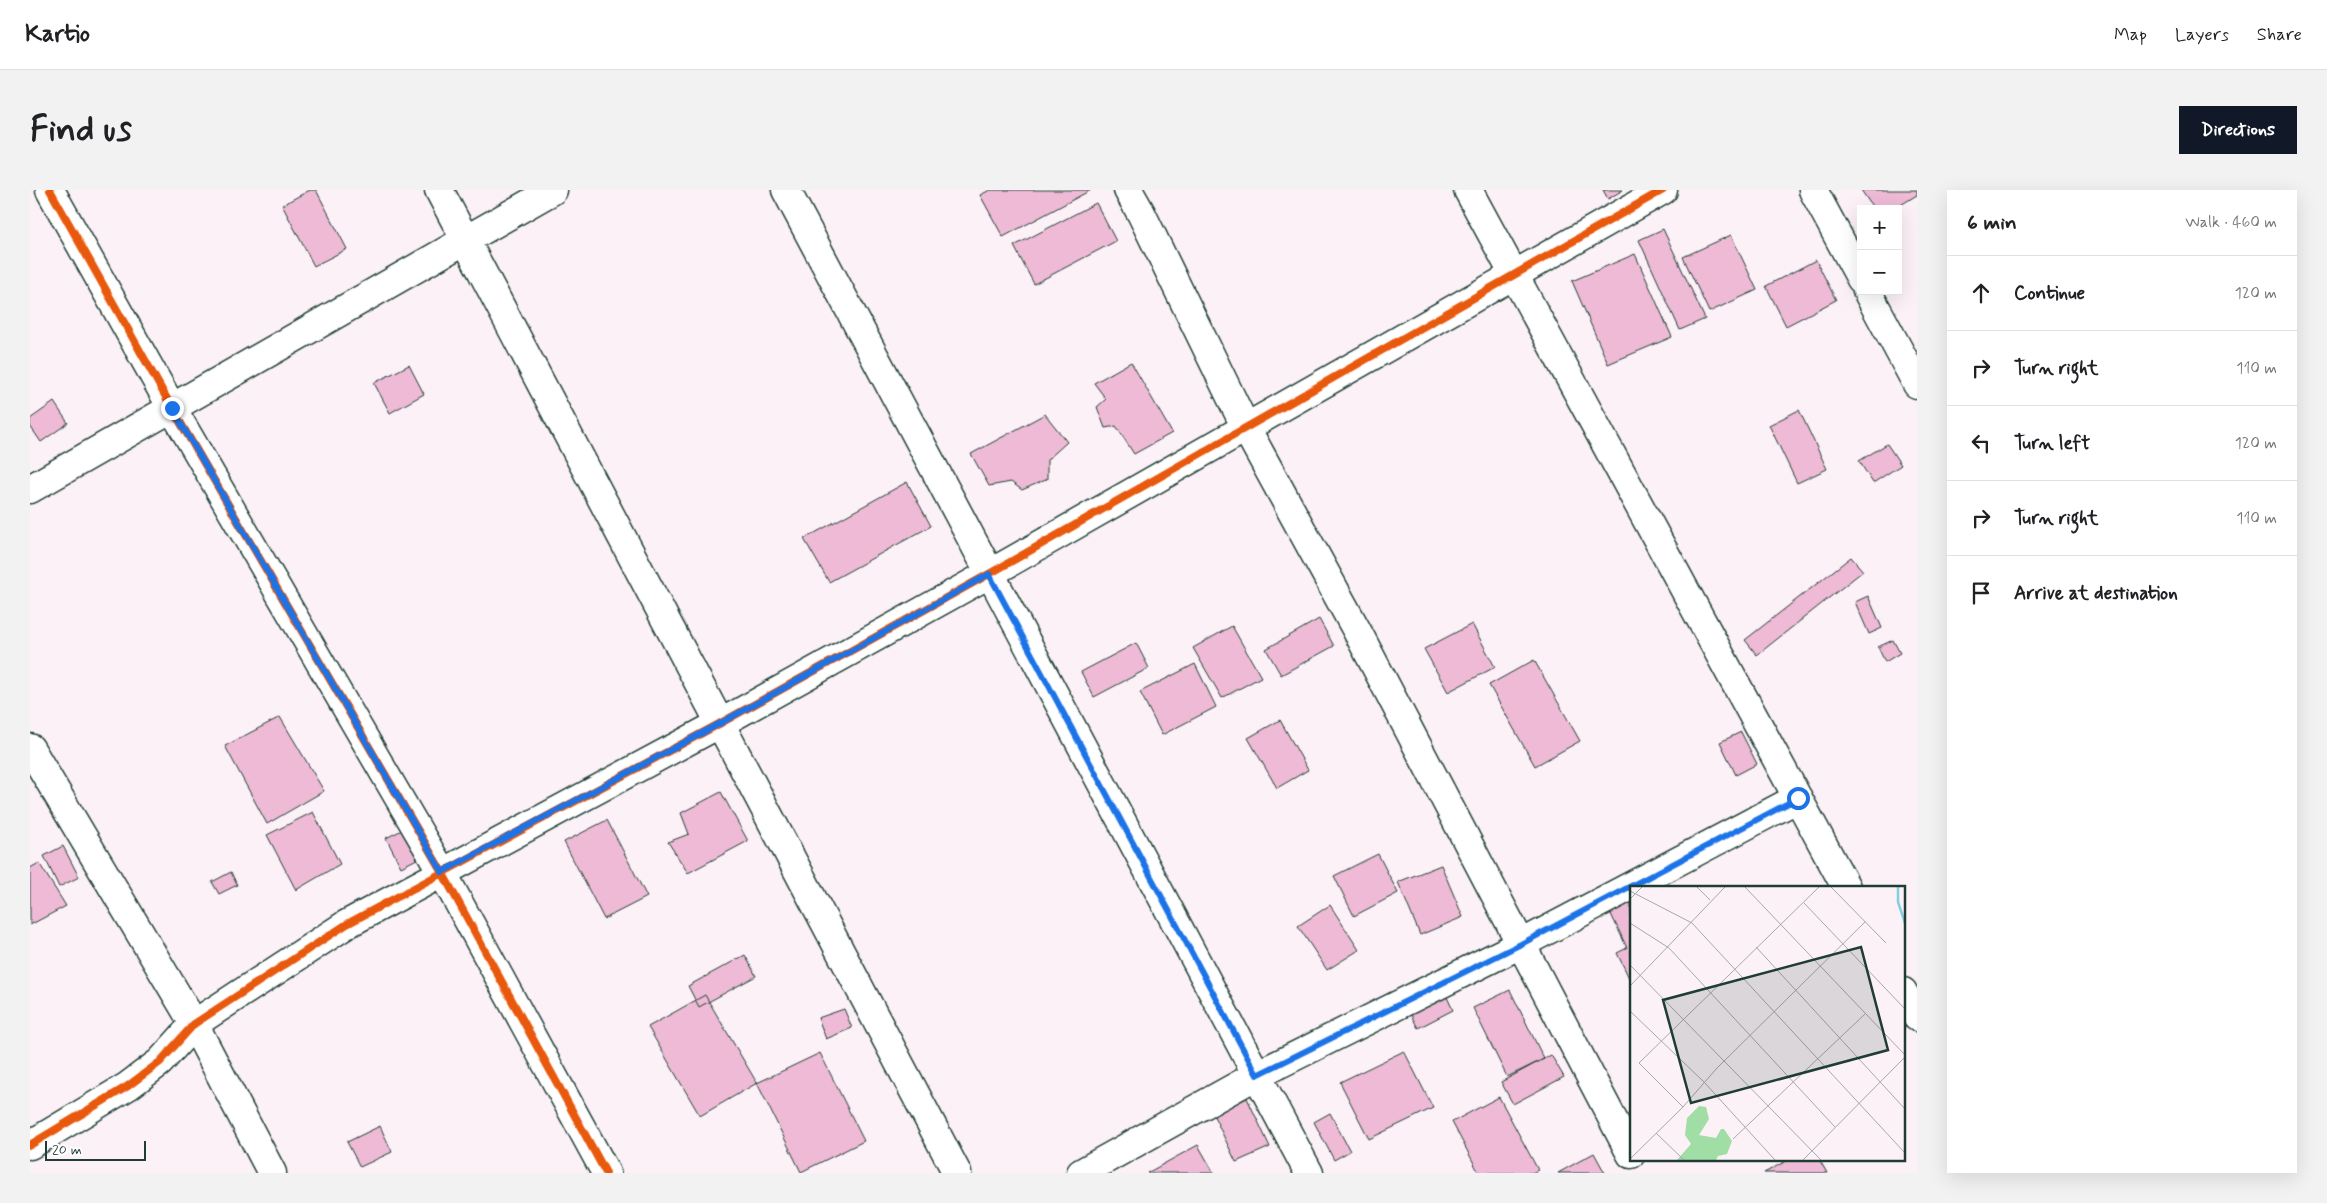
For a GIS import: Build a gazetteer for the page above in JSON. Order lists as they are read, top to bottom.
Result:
{
  "scale_bar": "20 m",
  "page": {
    "header": "Kartio",
    "nav": ["Map", "Layers", "Share"],
    "buttons": "Directions",
    "title": "Find us",
    "heading": ["6 min", "Walk · 460 m"],
    "map_buttons": ["+", "−"],
    "list": [
      ["Continue", "120 m"],
      ["Turn right", "110 m"],
      ["Turn left", "120 m"],
      ["Turn right", "110 m"],
      "Arrive at destination"
    ],
    "scale": "20 m"
  }
}
